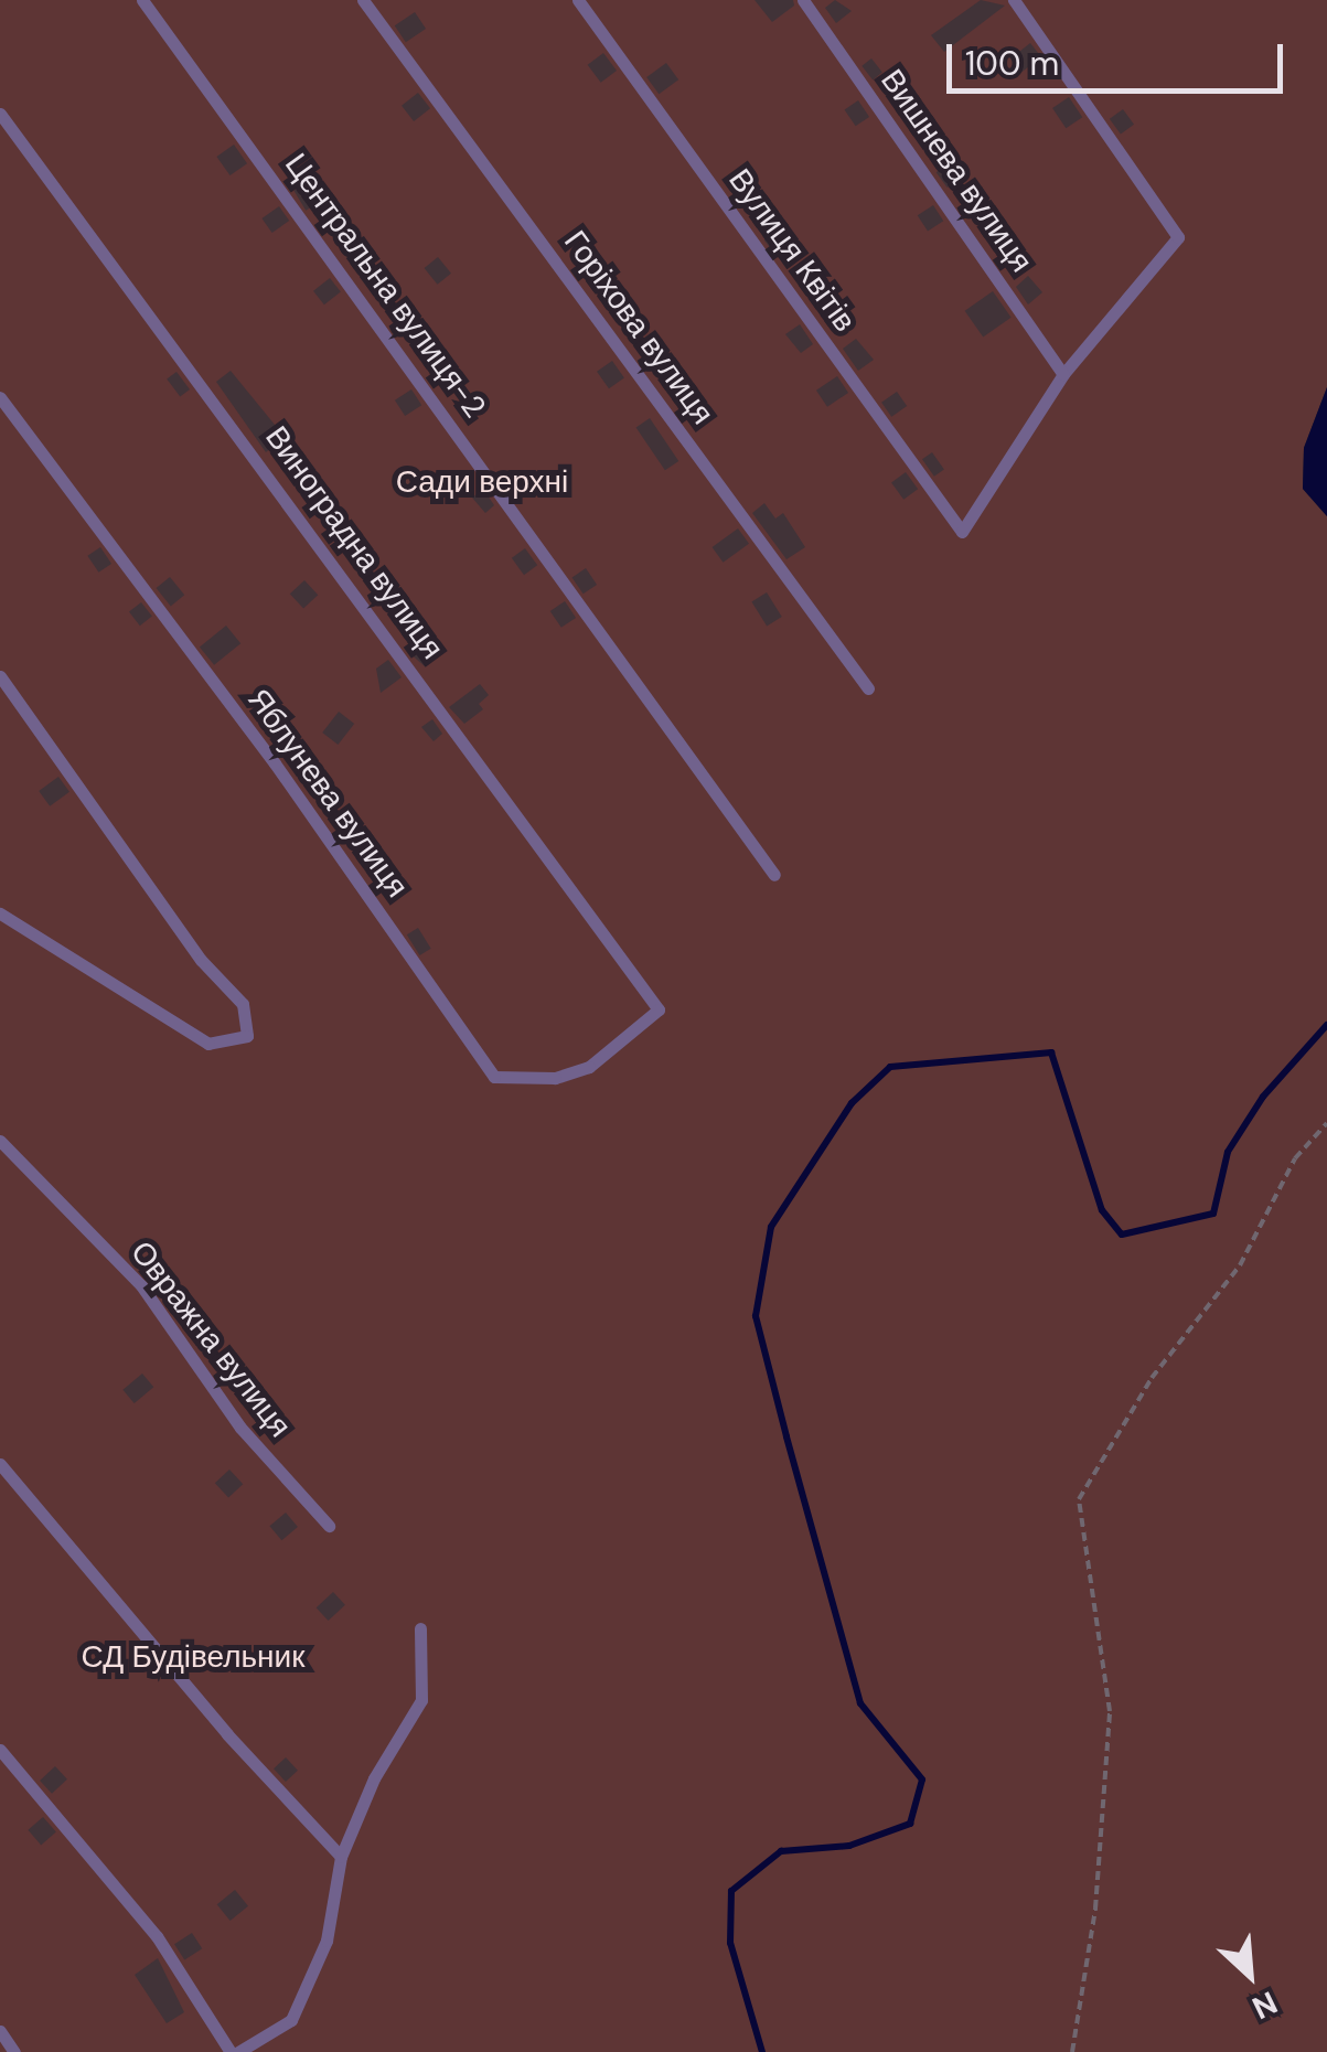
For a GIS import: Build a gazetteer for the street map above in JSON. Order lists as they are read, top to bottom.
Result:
{
  "streets": {
    "lane": [
      "Вишнева вулиця",
      "Вулиця Квітів",
      "Центральна вулиця-2",
      "Горіхова вулиця",
      "Виноградна вулиця",
      "Яблунева вулиця",
      "Овражна вулиця"
    ]
  },
  "crossings": [
    ["Вишнева вулиця", "Вулиця Квітів"],
    ["Виноградна вулиця", "Яблунева вулиця"]
  ],
  "parks": ["Сади верхні", "СД Будівельник"],
  "scale_bar": "100 m",
  "north": "bottom right"
}
